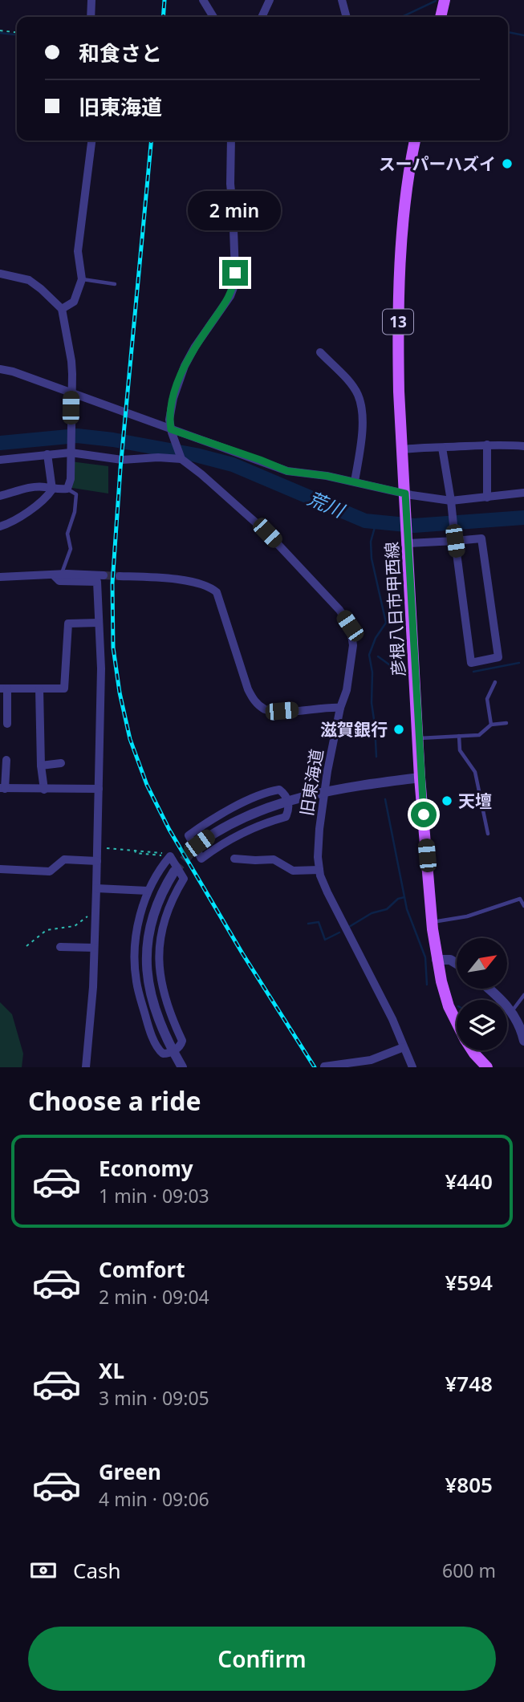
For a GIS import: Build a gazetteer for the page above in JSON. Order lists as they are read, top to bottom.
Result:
{
  "streets": {
    "main road": ["13", "彦根八日市甲西線"],
    "street": ["旧東海道"]
  },
  "water": ["荒川"],
  "places": ["スーパーハズイ", "滋賀銀行", "天壇"],
  "north": "top right",
  "page": {
    "banner": ["和食さと", "旧東海道"],
    "bubble": "2 min",
    "heading": "Choose a ride",
    "list": [
      {
        "name": "Economy",
        "note": "1 min · 09:03",
        "value": "¥440"
      },
      {
        "name": "Comfort",
        "note": "2 min · 09:04",
        "value": "¥594"
      },
      {
        "name": "XL",
        "note": "3 min · 09:05",
        "value": "¥748"
      },
      {
        "name": "Green",
        "note": "4 min · 09:06",
        "value": "¥805"
      }
    ],
    "pay": ["Cash", "600 m"],
    "buttons": "Confirm"
  }
}
